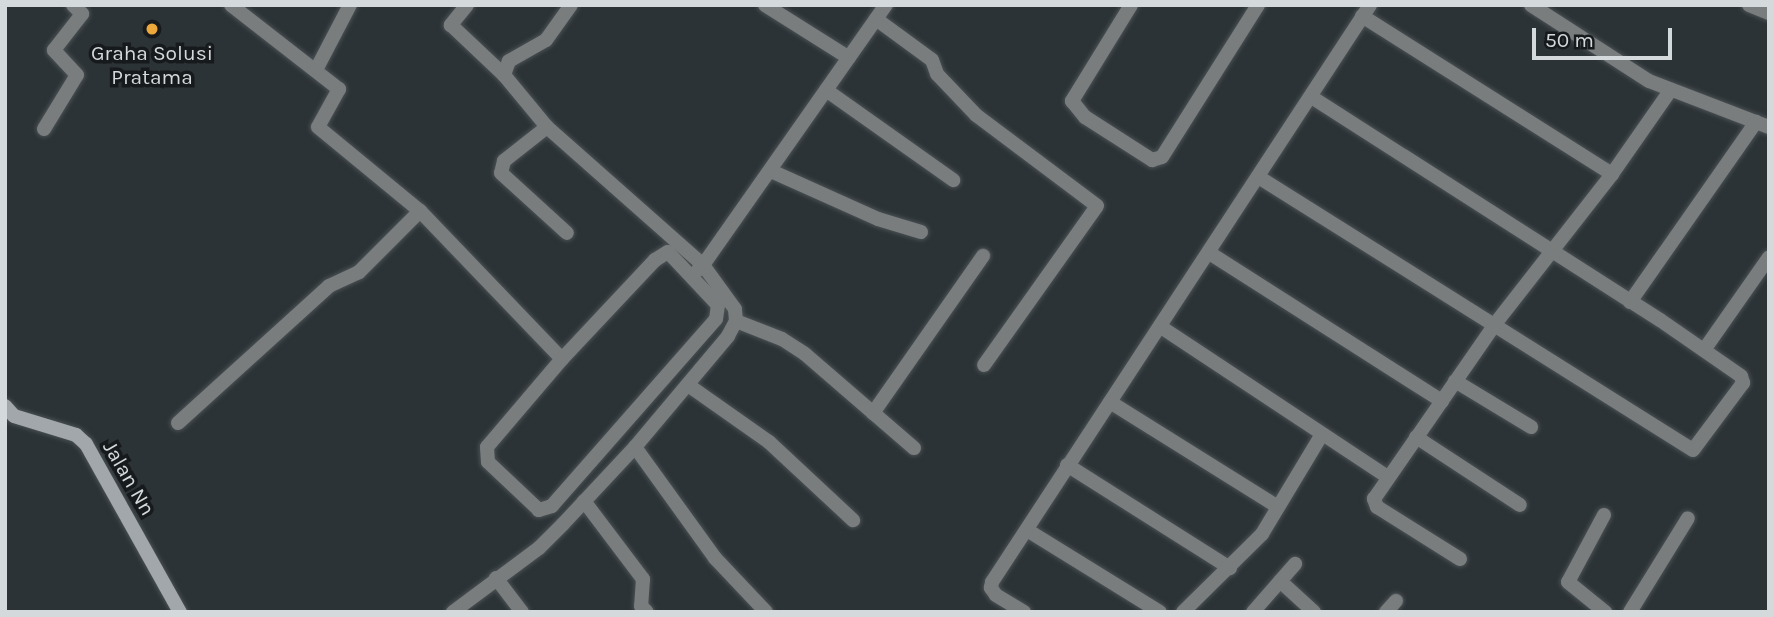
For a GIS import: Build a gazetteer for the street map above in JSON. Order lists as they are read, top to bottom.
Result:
{
  "streets": {
    "street": ["Jalan Nn"]
  },
  "places": ["Graha Solusi Pratama"],
  "scale_bar": "50 m"
}
